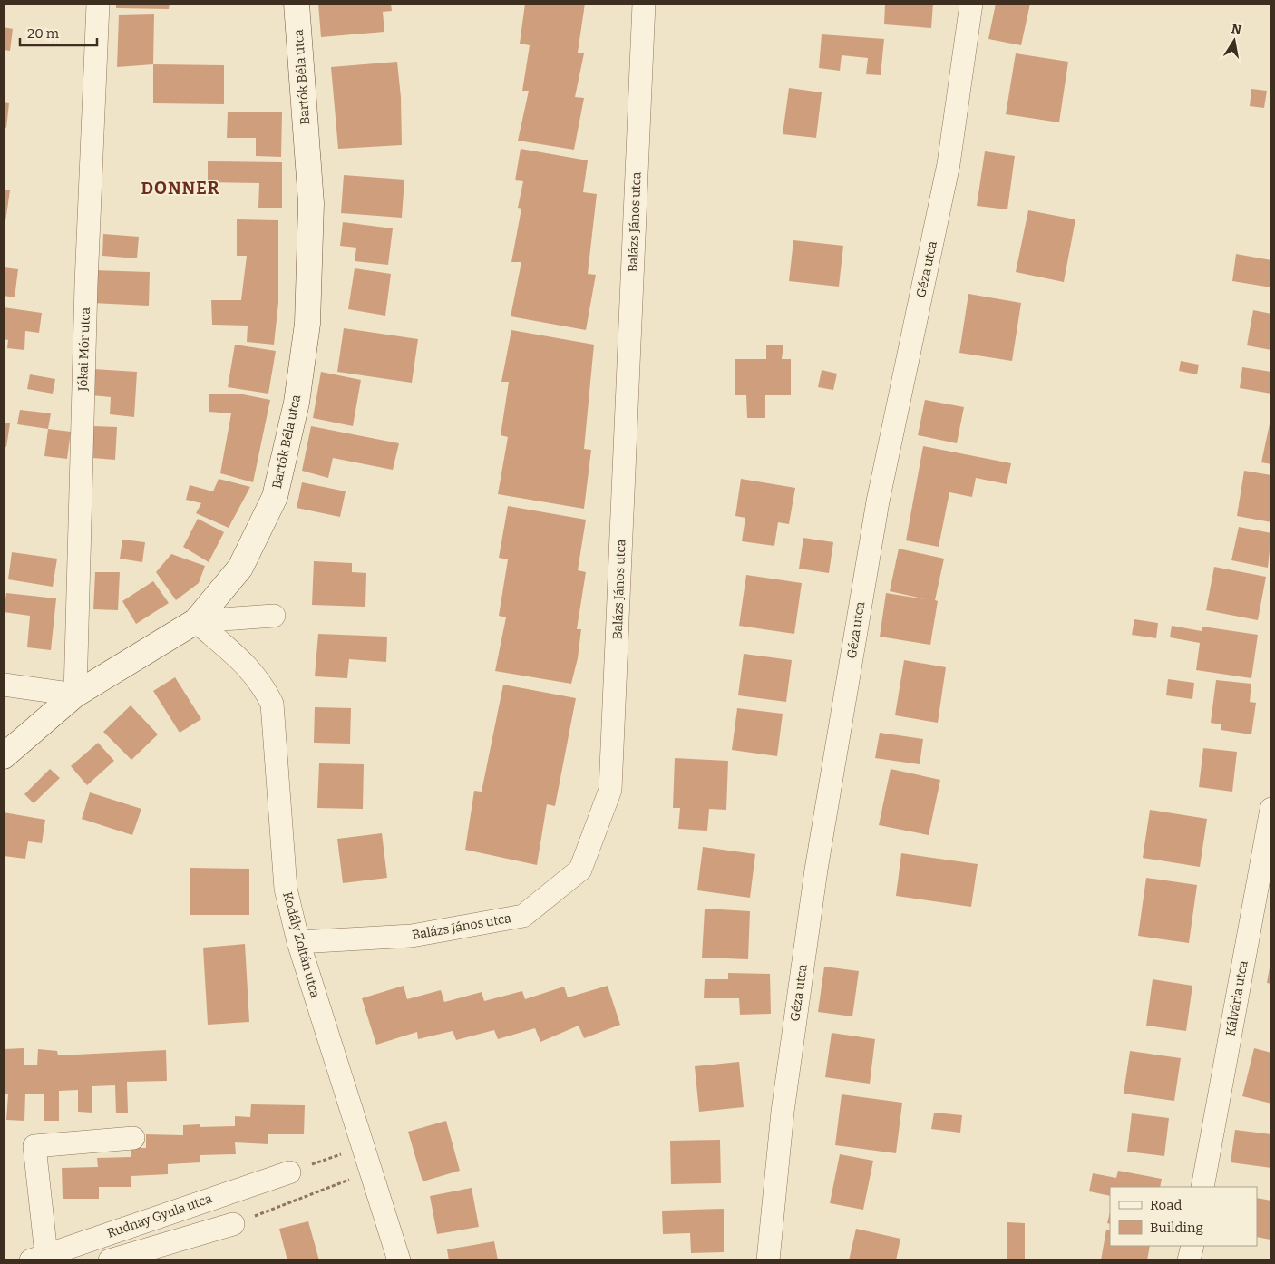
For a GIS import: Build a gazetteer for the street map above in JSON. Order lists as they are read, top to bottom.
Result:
{
  "streets": {
    "street": [
      "Bartók Béla utca",
      "Balázs János utca",
      "Géza utca",
      "Jókai Mór utca",
      "Kodály Zoltán utca",
      "Kálvária utca",
      "Rudnay Gyula utca"
    ]
  },
  "crossings": [
    ["Bartók Béla utca", "Jókai Mór utca"],
    ["Bartók Béla utca", "Kodály Zoltán utca"],
    ["Balázs János utca", "Kodály Zoltán utca"]
  ],
  "districts": ["DONNER"],
  "legend": ["Road", "Building"],
  "scale_bar": "20 m",
  "north": "top"
}
